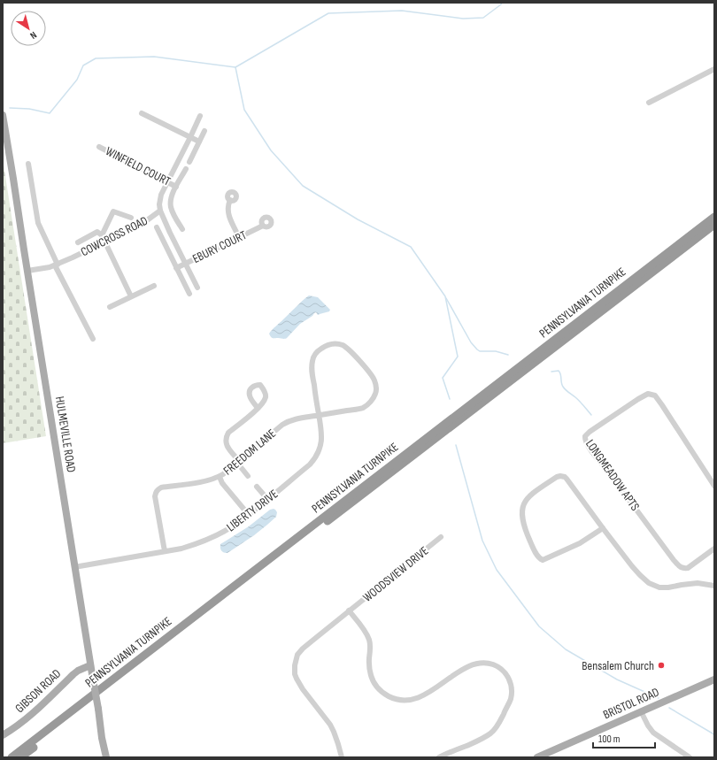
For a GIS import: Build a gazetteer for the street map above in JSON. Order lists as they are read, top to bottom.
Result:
{
  "streets": {
    "highway": ["PENNSYLVANIA TURNPIKE"],
    "main road": ["HULMEVILLE ROAD", "GIBSON ROAD", "BRISTOL ROAD"],
    "street": [
      "WINFIELD COURT",
      "COWCROSS ROAD",
      "EBURY COURT",
      "FREEDOM LANE",
      "LONGMEADOW APTS",
      "LIBERTY DRIVE",
      "WOODSVIEW DRIVE"
    ]
  },
  "crossings": [
    ["WINFIELD COURT", "COWCROSS ROAD"],
    ["COWCROSS ROAD", "HULMEVILLE ROAD"],
    ["HULMEVILLE ROAD", "LIBERTY DRIVE"],
    ["HULMEVILLE ROAD", "GIBSON ROAD"],
    ["FREEDOM LANE", "LIBERTY DRIVE"]
  ],
  "places": ["Bensalem Church"],
  "scale_bar": "100 m",
  "north": "bottom right"
}
